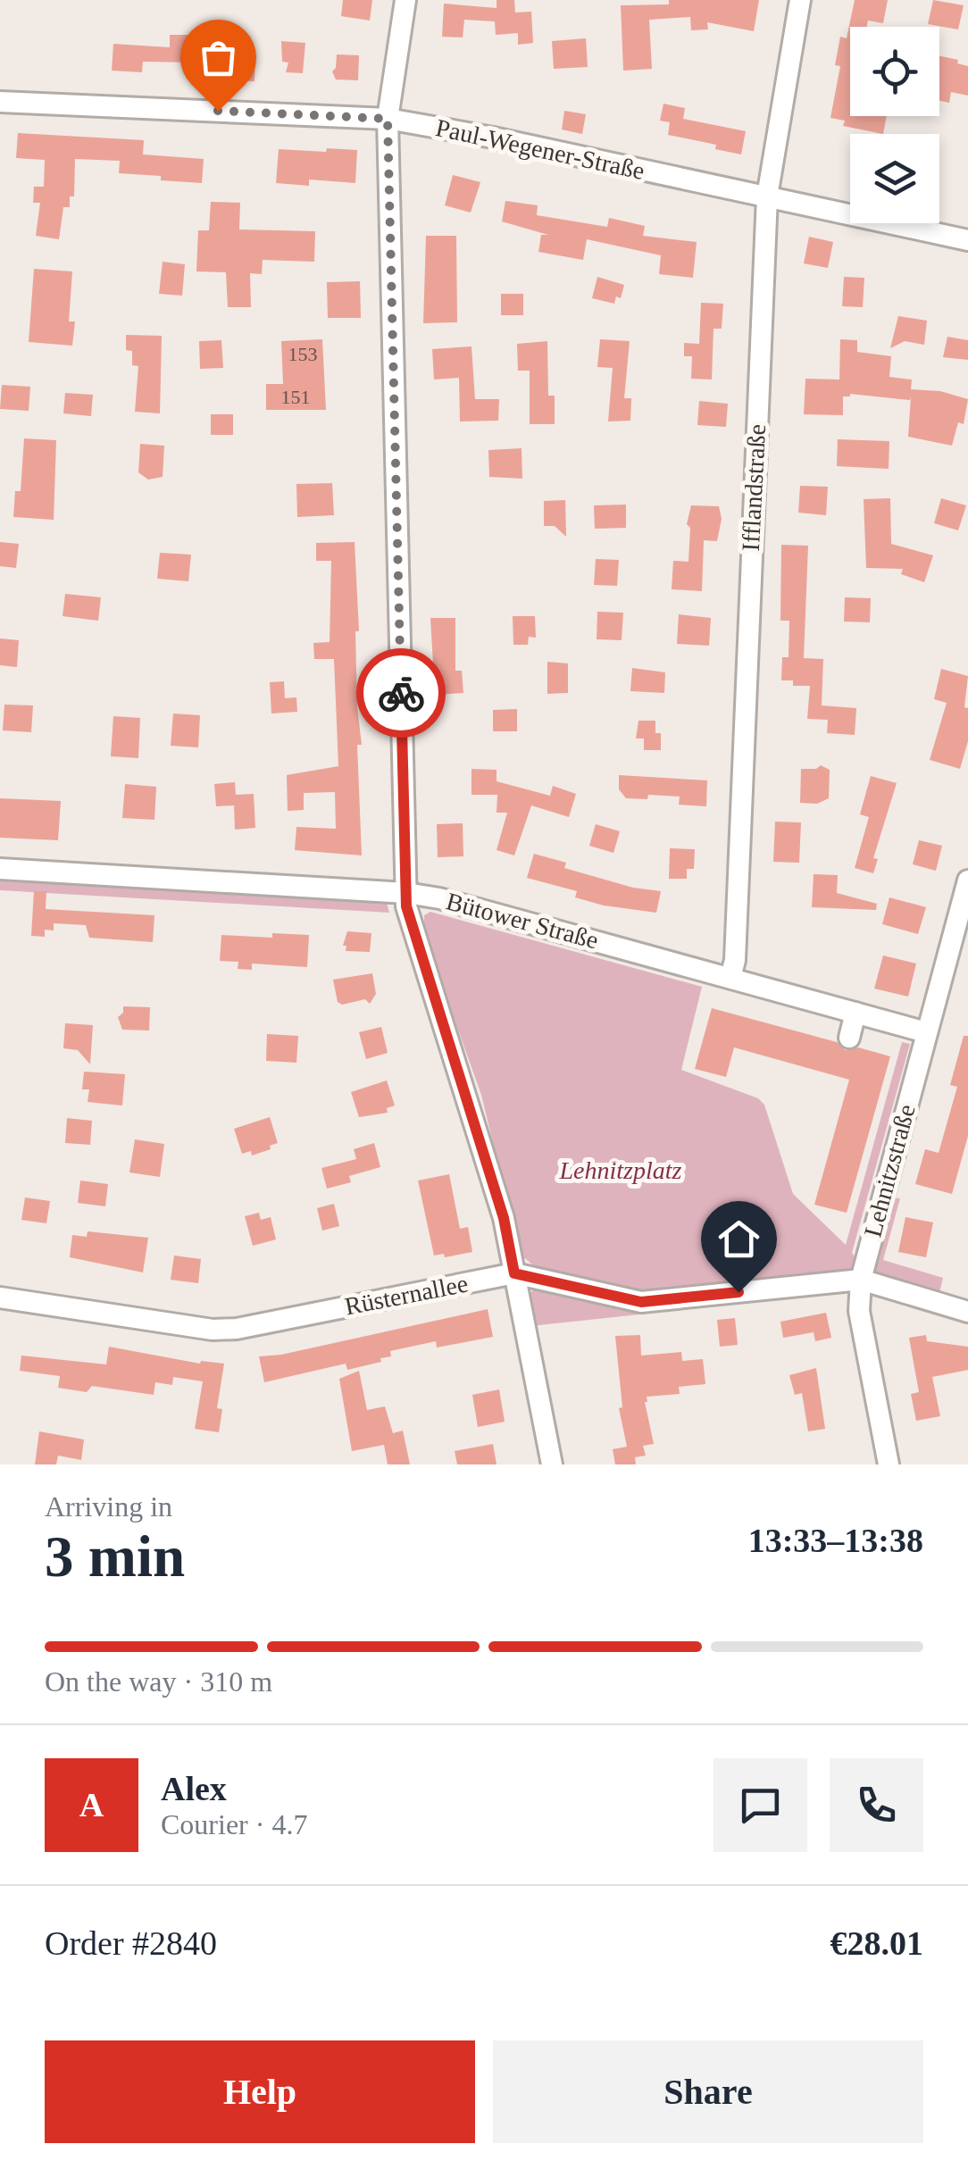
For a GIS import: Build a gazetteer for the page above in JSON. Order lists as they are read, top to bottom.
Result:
{
  "streets": {
    "street": [
      "Paul-Wegener-Straße",
      "Ifflandstraße",
      "Bütower Straße",
      "Lehnitzstraße",
      "Rüsternallee"
    ]
  },
  "crossings": [
    ["Paul-Wegener-Straße", "Ifflandstraße"],
    ["Ifflandstraße", "Bütower Straße"],
    ["Bütower Straße", "Lehnitzstraße"],
    ["Lehnitzstraße", "Rüsternallee"]
  ],
  "parks": ["Lehnitzplatz"],
  "house_numbers": ["153", "151"],
  "page": {
    "heading": ["3 min", "Arriving in", "13:33–13:38"],
    "panel": [
      "Alex",
      "Courier · 4.7",
      "Order #2840",
      "€28.01"
    ],
    "bar": "On the way · 310 m",
    "round": "A",
    "buttons": ["Help", "Share"]
  }
}
